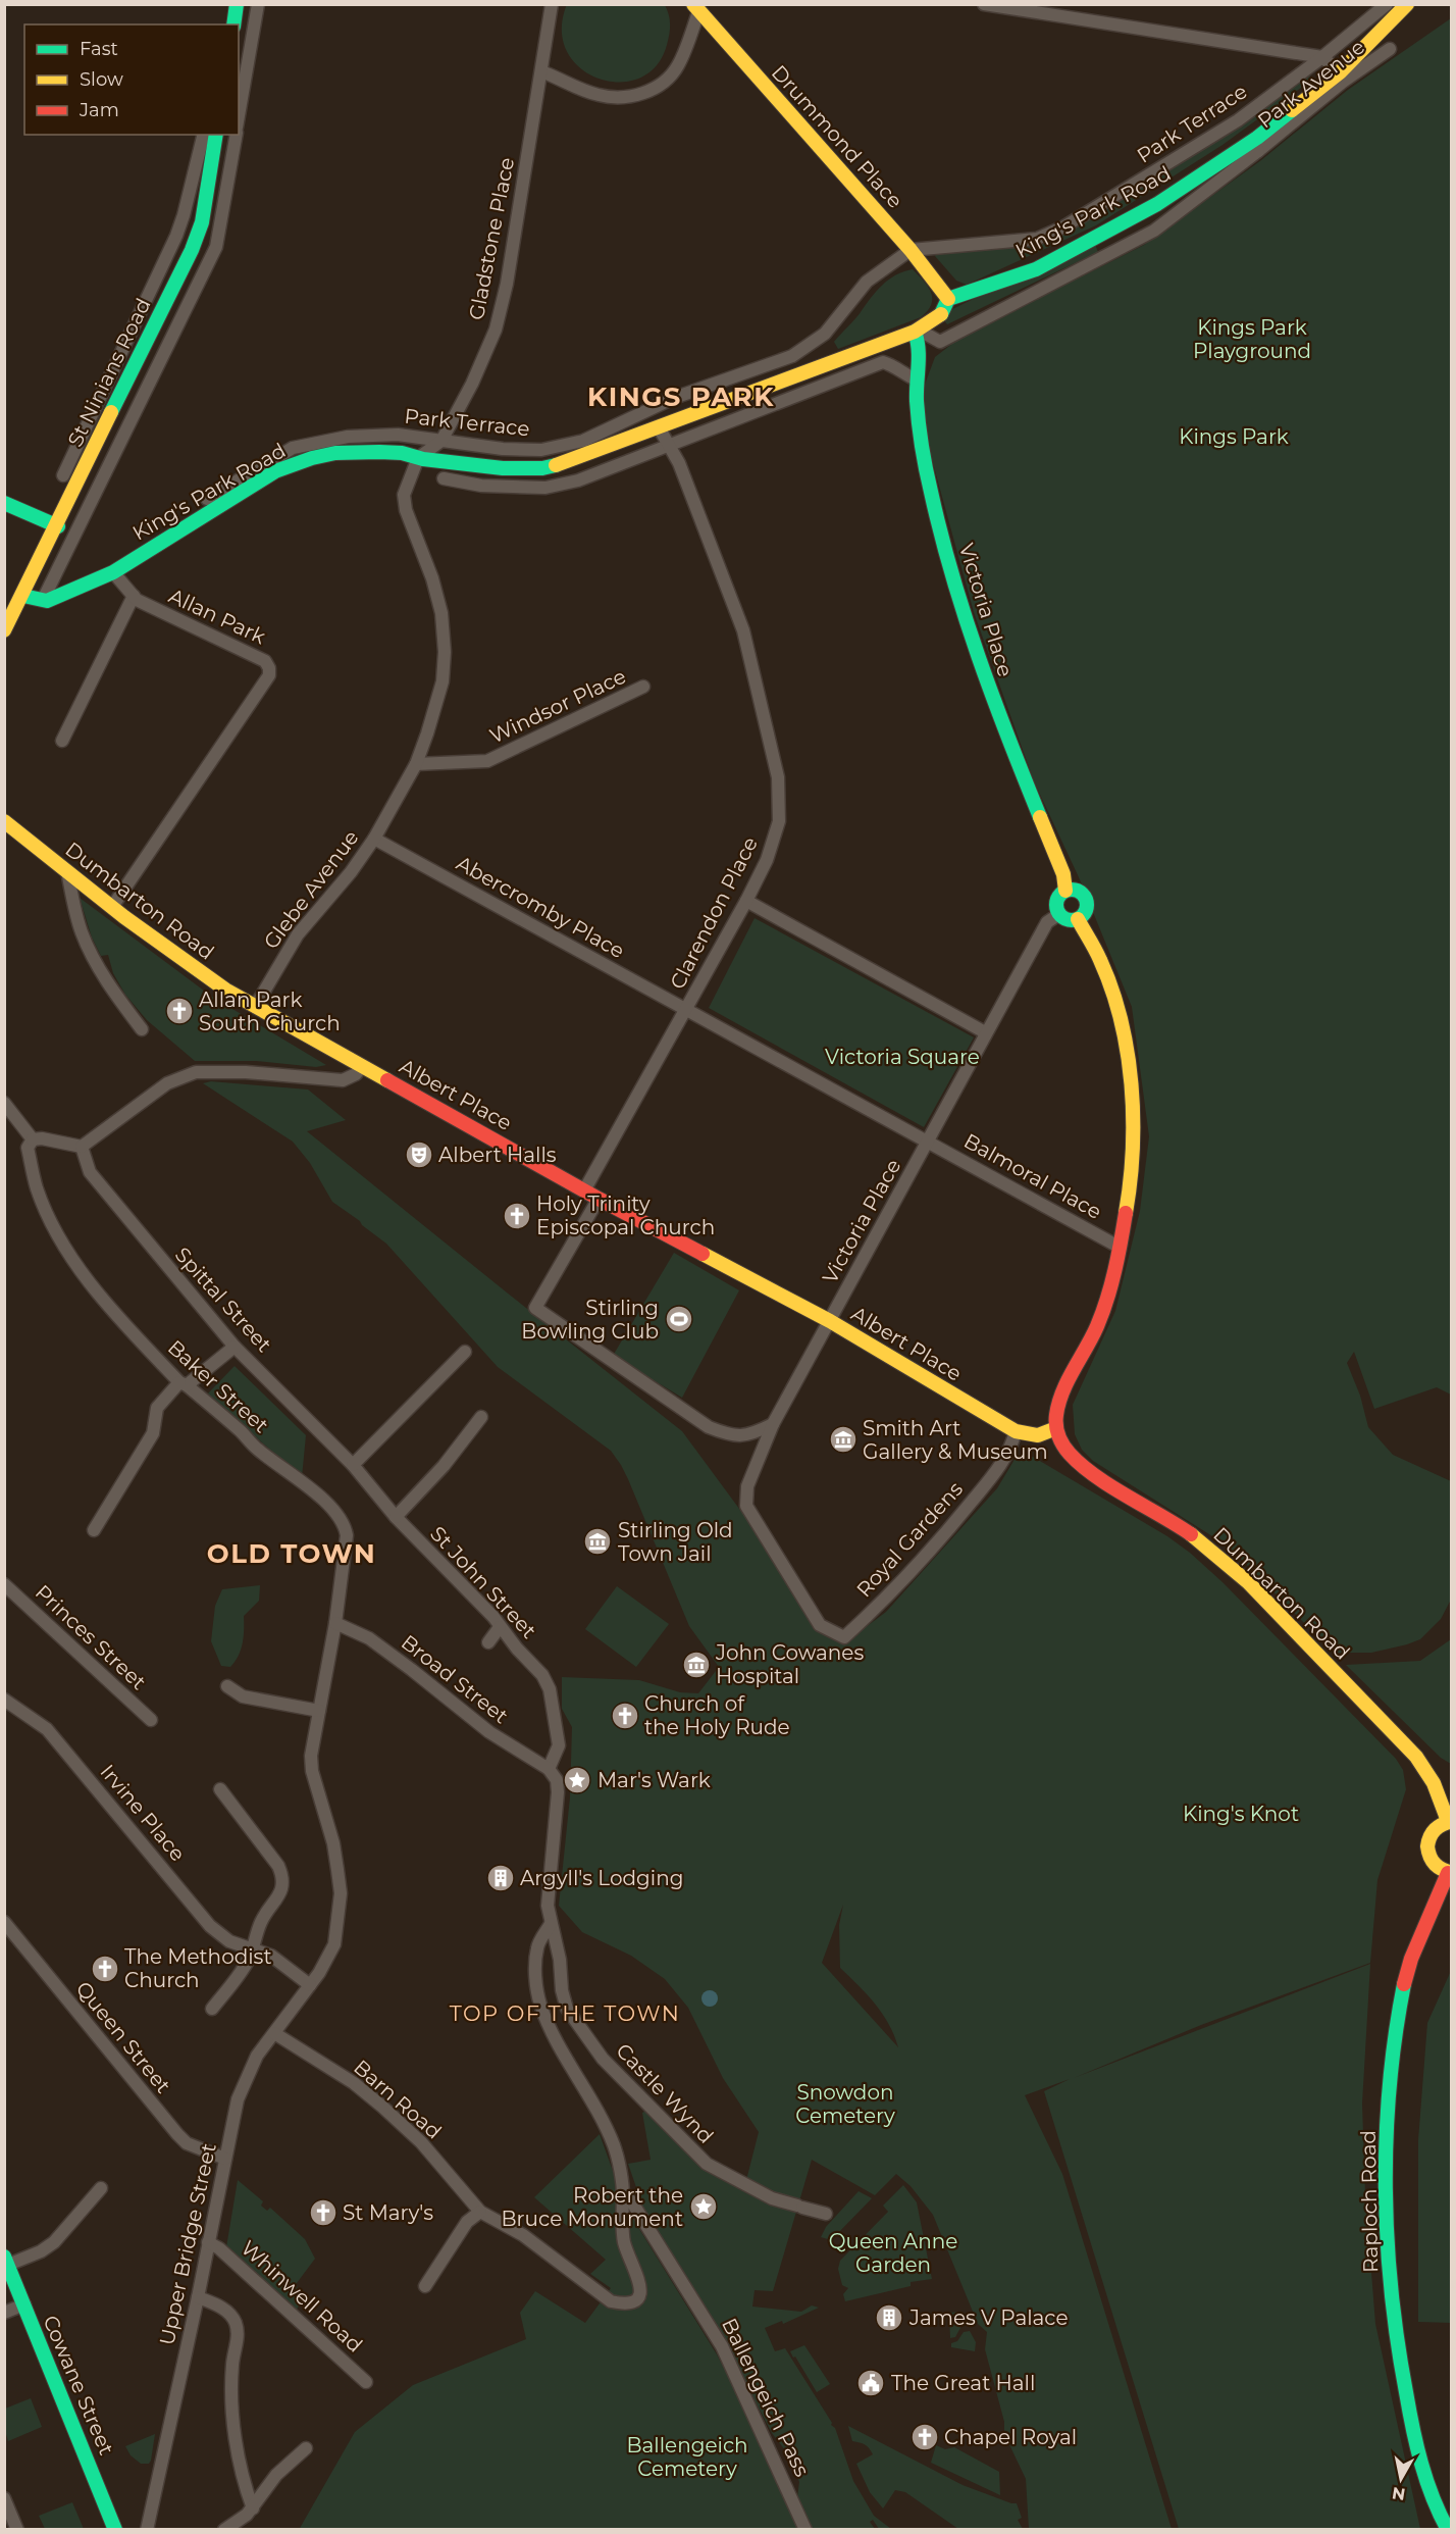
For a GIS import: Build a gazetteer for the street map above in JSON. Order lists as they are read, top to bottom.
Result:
{
  "streets": {
    "street": [
      "Park Avenue",
      "Park Terrace",
      "Drummond Place",
      "King's Park Road",
      "Gladstone Place",
      "St Ninians Road",
      "Victoria Place",
      "Allan Park",
      "Windsor Place",
      "Glebe Avenue",
      "Dumbarton Road",
      "Abercromby Place",
      "Clarendon Place",
      "Albert Place",
      "Balmoral Place",
      "Spittal Street",
      "Baker Street",
      "Royal Gardens",
      "St John Street",
      "Princes Street",
      "Broad Street",
      "Irvine Place",
      "Queen Street",
      "Castle Wynd",
      "Barn Road",
      "Raploch Road",
      "Upper Bridge Street",
      "Whinwell Road",
      "Cowane Street",
      "Ballengeich Pass"
    ]
  },
  "crossings": [
    ["Park Avenue", "King's Park Road"],
    ["Park Avenue", "Victoria Place"],
    ["Park Terrace", "Drummond Place"],
    ["Park Terrace", "Gladstone Place"],
    ["Drummond Place", "King's Park Road"],
    ["King's Park Road", "Gladstone Place"],
    ["King's Park Road", "Victoria Place"],
    ["King's Park Road", "Allan Park"],
    ["King's Park Road", "Glebe Avenue"],
    ["King's Park Road", "Clarendon Place"],
    ["Gladstone Place", "Glebe Avenue"],
    ["Victoria Place", "Albert Place"],
    ["Victoria Place", "Balmoral Place"],
    ["Victoria Place", "Royal Gardens"],
    ["Allan Park", "Dumbarton Road"],
    ["Windsor Place", "Glebe Avenue"],
    ["Glebe Avenue", "Dumbarton Road"],
    ["Glebe Avenue", "Abercromby Place"],
    ["Glebe Avenue", "Albert Place"],
    ["Dumbarton Road", "Albert Place"],
    ["Abercromby Place", "Clarendon Place"],
    ["Clarendon Place", "Albert Place"],
    ["Albert Place", "Royal Gardens"],
    ["Spittal Street", "St John Street"],
    ["Baker Street", "Broad Street"],
    ["Baker Street", "Upper Bridge Street"],
    ["St John Street", "Broad Street"],
    ["St John Street", "Castle Wynd"],
    ["Broad Street", "Castle Wynd"],
    ["Irvine Place", "Upper Bridge Street"],
    ["Queen Street", "Upper Bridge Street"],
    ["Barn Road", "Upper Bridge Street"],
    ["Upper Bridge Street", "Whinwell Road"]
  ],
  "districts": ["KINGS PARK", "OLD TOWN", "TOP OF THE TOWN"],
  "parks": [
    "Kings Park Playground",
    "Kings Park",
    "Victoria Square",
    "King's Knot",
    "Snowdon Cemetery",
    "Queen Anne Garden",
    "Ballengeich Cemetery"
  ],
  "places": {
    "church": [
      "Allan Park South Church",
      "Holy Trinity Episcopal Church",
      "Church of the Holy Rude",
      "The Methodist Church",
      "St Mary's",
      "Chapel Royal"
    ],
    "theatre": ["Albert Halls"],
    "sports": ["Stirling Bowling Club"],
    "museum": ["Smith Art Gallery & Museum", "Stirling Old Town Jail", "John Cowanes Hospital"],
    "place": ["Mar's Wark", "Robert the Bruce Monument"],
    "building": ["Argyll's Lodging", "James V Palace"],
    "public building": ["The Great Hall"]
  },
  "legend": ["Fast", "Slow", "Jam"],
  "north": "bottom"
}
